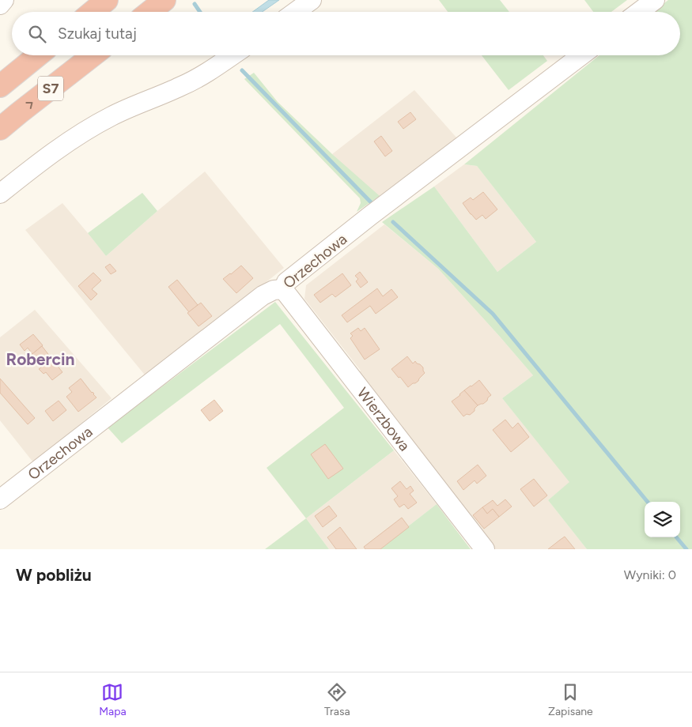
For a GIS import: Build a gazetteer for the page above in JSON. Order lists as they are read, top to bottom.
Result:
{
  "streets": {
    "highway": ["S7"],
    "street": ["Orzechowa", "Wierzbowa"]
  },
  "crossings": [
    ["Orzechowa", "Wierzbowa"]
  ],
  "districts": ["Robercin"],
  "page": {
    "search": "Szukaj tutaj",
    "heading": ["W pobliżu", "Wyniki: 0"],
    "nav": ["Mapa", "Trasa", "Zapisane"]
  }
}
